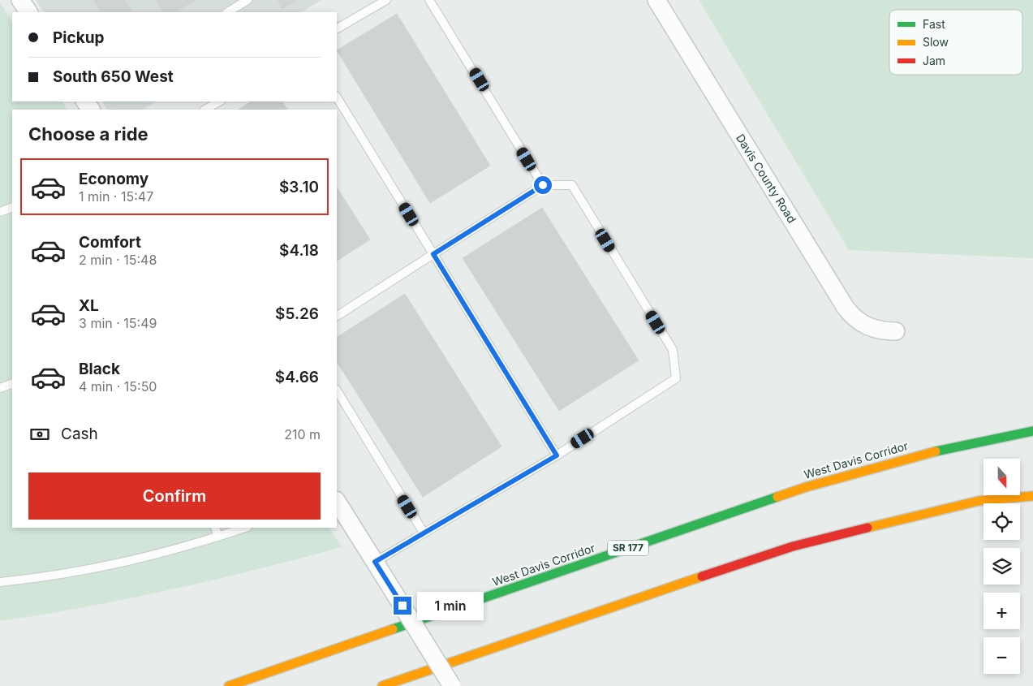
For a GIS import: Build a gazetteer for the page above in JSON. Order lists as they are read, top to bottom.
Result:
{
  "streets": {
    "highway": ["West Davis Corridor", "SR 177"],
    "street": ["Davis County Road"]
  },
  "legend": ["Fast", "Slow", "Jam"],
  "north": "bottom",
  "page": {
    "banner": ["Pickup", "South 650 West"],
    "heading": "Choose a ride",
    "list": [
      {
        "name": "Economy",
        "note": "1 min · 15:47",
        "value": "$3.10"
      },
      {
        "name": "Comfort",
        "note": "2 min · 15:48",
        "value": "$4.18"
      },
      {
        "name": "XL",
        "note": "3 min · 15:49",
        "value": "$5.26"
      },
      {
        "name": "Black",
        "note": "4 min · 15:50",
        "value": "$4.66"
      }
    ],
    "pay": ["Cash", "210 m"],
    "map_buttons": ["+", "−"],
    "buttons": "Confirm",
    "bubble": "1 min"
  }
}
